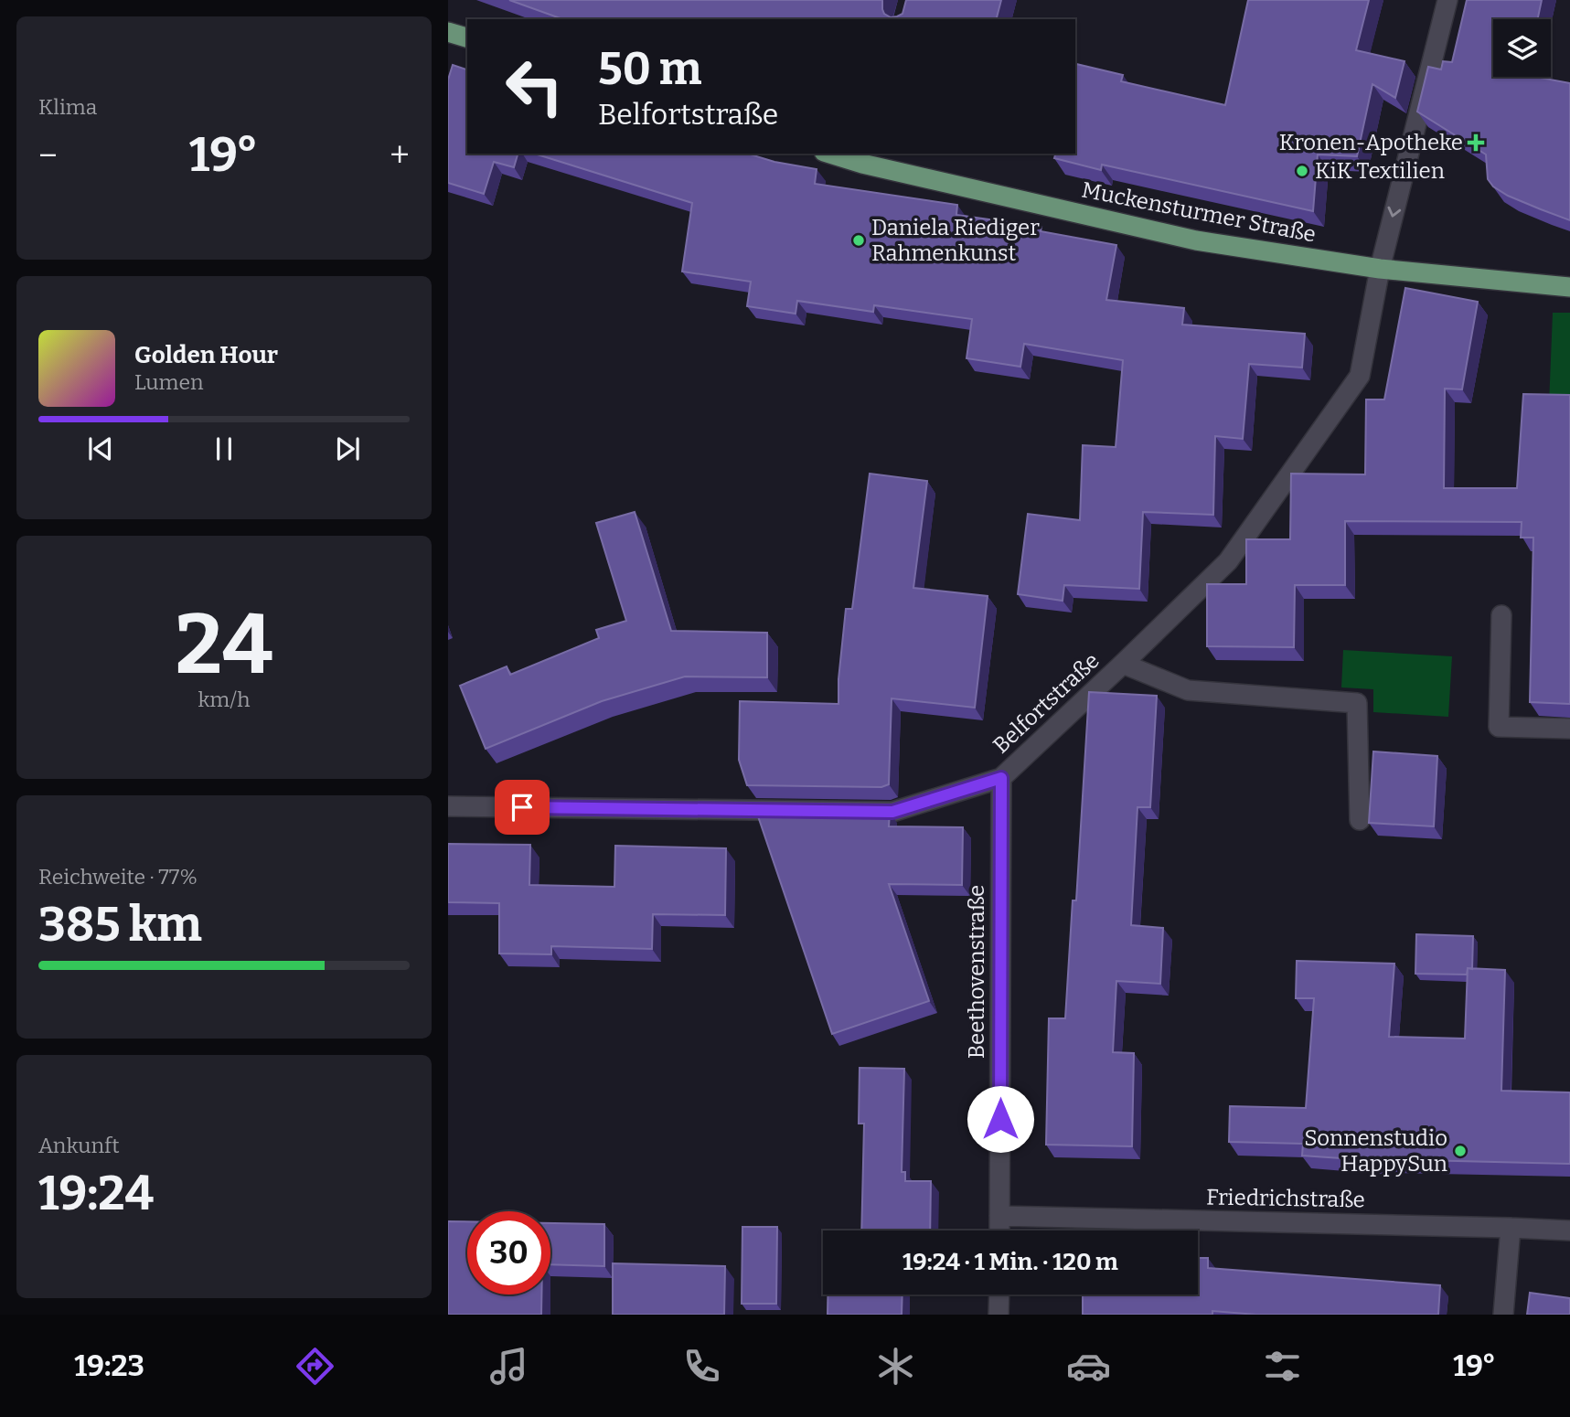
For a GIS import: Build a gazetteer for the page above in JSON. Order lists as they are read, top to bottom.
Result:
{
  "streets": {
    "main road": ["Muckensturmer Straße"],
    "street": ["Belfortstraße", "Beethovenstraße", "Friedrichstraße"]
  },
  "crossings": [
    ["Muckensturmer Straße", "Belfortstraße"],
    ["Belfortstraße", "Beethovenstraße"],
    ["Beethovenstraße", "Friedrichstraße"]
  ],
  "places": {
    "health": ["Kronen-Apotheke"],
    "other": ["KiK Textilien", "Daniela Riediger Rahmenkunst", "Sonnenstudio HappySun"]
  },
  "page": {
    "tile": [
      "Klima",
      ["24", "km/h"],
      ["Reichweite · 77%", "385 km"],
      ["Ankunft", "19:24"]
    ],
    "turn": ["50 m", "Belfortstraße"],
    "heat": ["−", "19°", "+"],
    "song": ["Golden Hour", "Lumen"],
    "limit": "30",
    "trip": "19:24 · 1 Min. · 120 m",
    "tabs": ["19:23", "19°"]
  }
}
